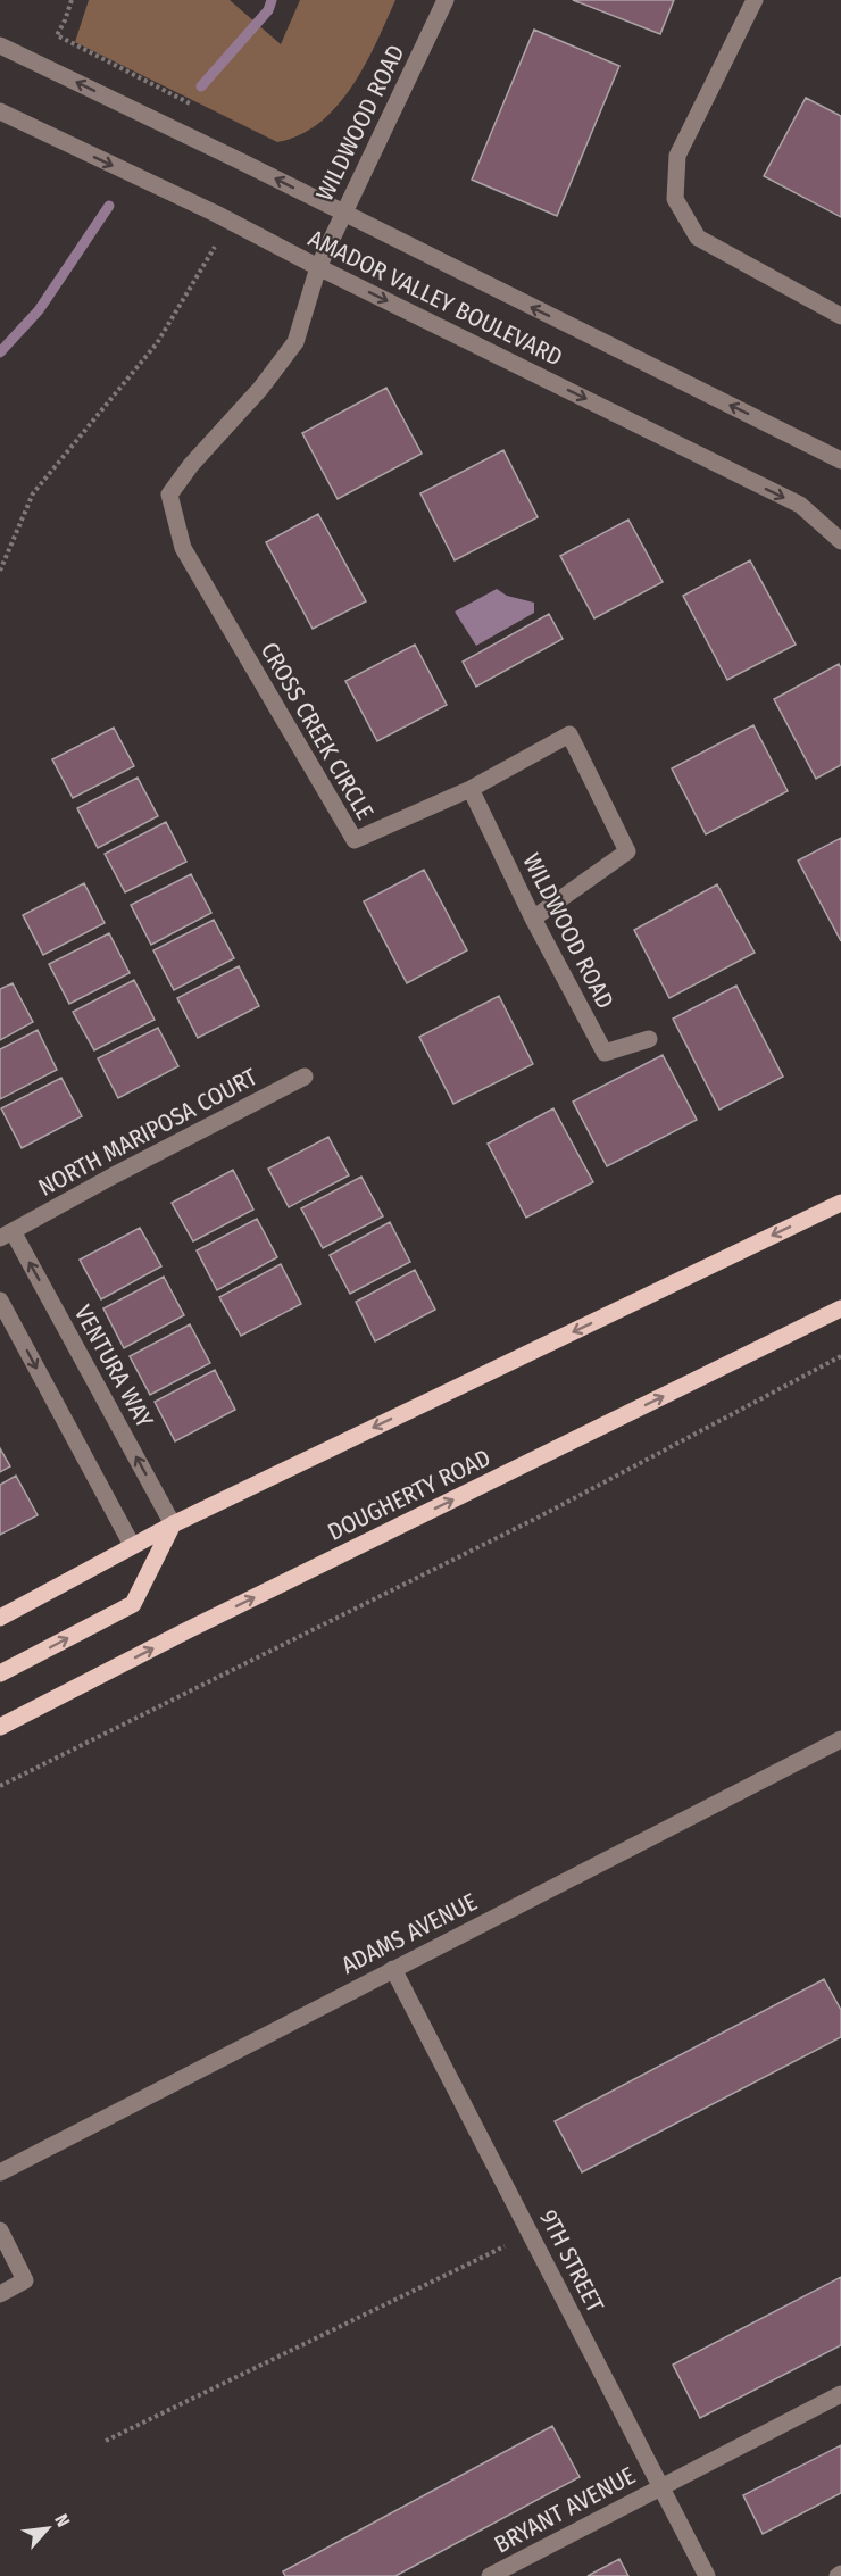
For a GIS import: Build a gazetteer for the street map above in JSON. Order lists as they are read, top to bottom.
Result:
{
  "streets": {
    "main road": ["DOUGHERTY ROAD"],
    "street": [
      "WILDWOOD ROAD",
      "AMADOR VALLEY BOULEVARD",
      "CROSS CREEK CIRCLE",
      "NORTH MARIPOSA COURT",
      "VENTURA WAY",
      "ADAMS AVENUE",
      "9TH STREET",
      "BRYANT AVENUE"
    ]
  },
  "crossings": [
    ["WILDWOOD ROAD", "AMADOR VALLEY BOULEVARD"],
    ["WILDWOOD ROAD", "CROSS CREEK CIRCLE"],
    ["AMADOR VALLEY BOULEVARD", "CROSS CREEK CIRCLE"],
    ["NORTH MARIPOSA COURT", "VENTURA WAY"],
    ["ADAMS AVENUE", "9TH STREET"],
    ["9TH STREET", "BRYANT AVENUE"]
  ],
  "north": "top right"
}
